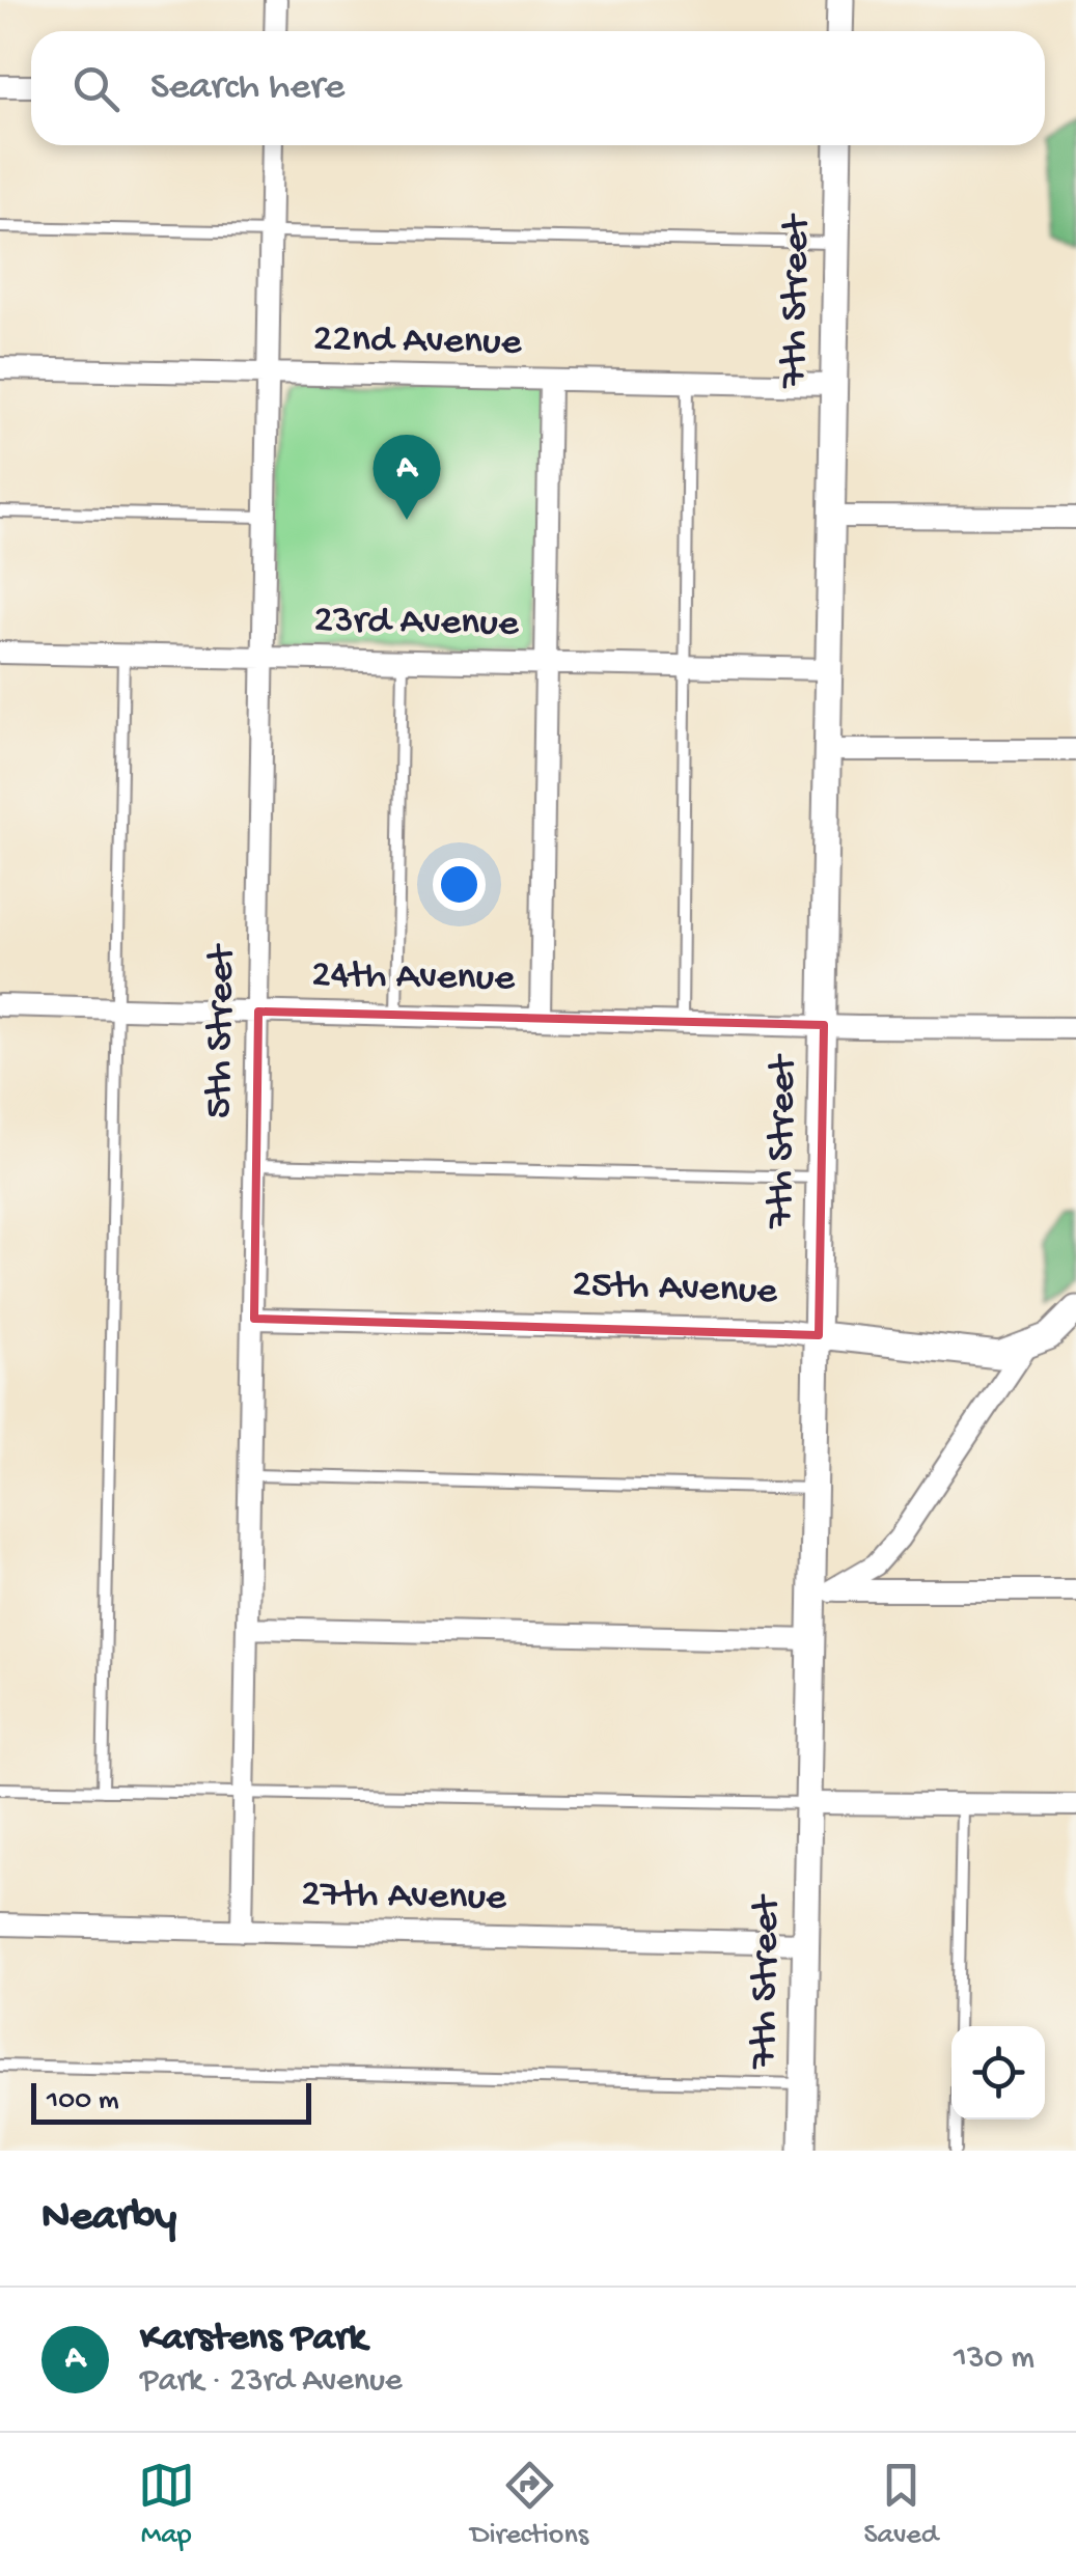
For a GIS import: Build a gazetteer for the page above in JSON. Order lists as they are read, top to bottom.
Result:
{
  "streets": {
    "street": [
      "7th Street",
      "22nd Avenue",
      "23rd Avenue",
      "24th Avenue",
      "5th Street",
      "25th Avenue",
      "27th Avenue"
    ]
  },
  "crossings": [
    ["7th Street", "22nd Avenue"],
    ["7th Street", "23rd Avenue"],
    ["7th Street", "24th Avenue"],
    ["7th Street", "25th Avenue"],
    ["7th Street", "27th Avenue"],
    ["22nd Avenue", "5th Street"],
    ["23rd Avenue", "5th Street"],
    ["24th Avenue", "5th Street"],
    ["5th Street", "25th Avenue"],
    ["5th Street", "27th Avenue"]
  ],
  "scale_bar": "100 m",
  "page": {
    "search": "Search here",
    "pins": "A",
    "scale": "100 m",
    "heading": "Nearby",
    "list": [
      {
        "mark": "A",
        "name": "Karstens Park",
        "note": "Park · 23rd Avenue",
        "value": "130 m"
      }
    ],
    "nav": ["Map", "Directions", "Saved"]
  }
}
